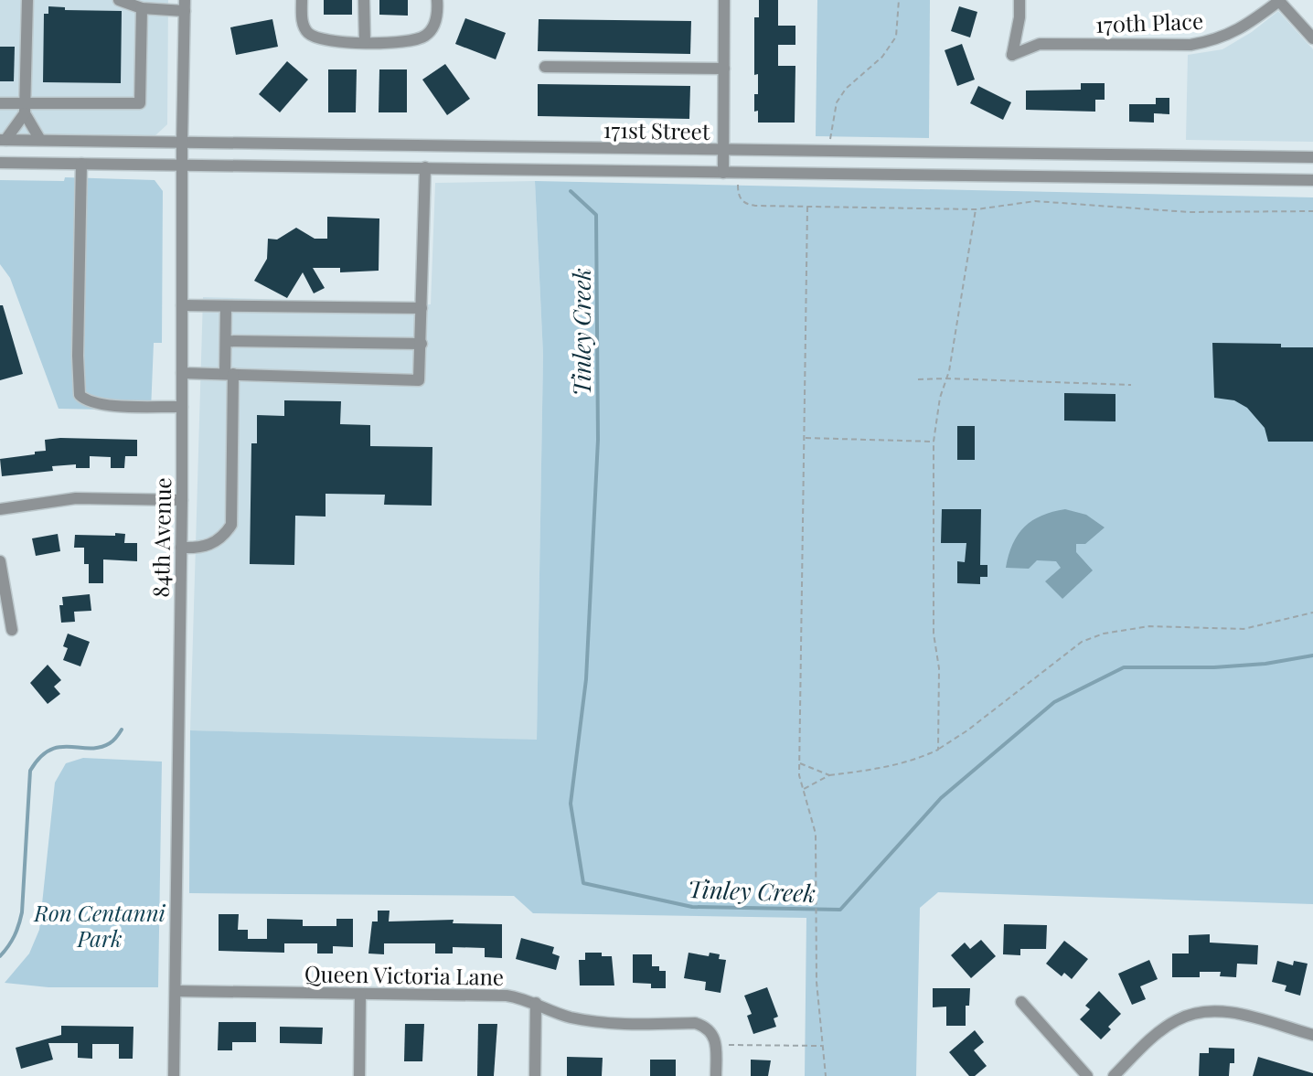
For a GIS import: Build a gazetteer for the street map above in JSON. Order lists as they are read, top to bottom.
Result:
{
  "streets": {
    "street": [
      "170th Place",
      "171st Street",
      "84th Avenue",
      "Queen Victoria Lane"
    ]
  },
  "crossings": [
    ["171st Street", "84th Avenue"],
    ["84th Avenue", "Queen Victoria Lane"]
  ],
  "water": ["Tinley Creek"],
  "parks": ["Ron Centanni Park"]
}
